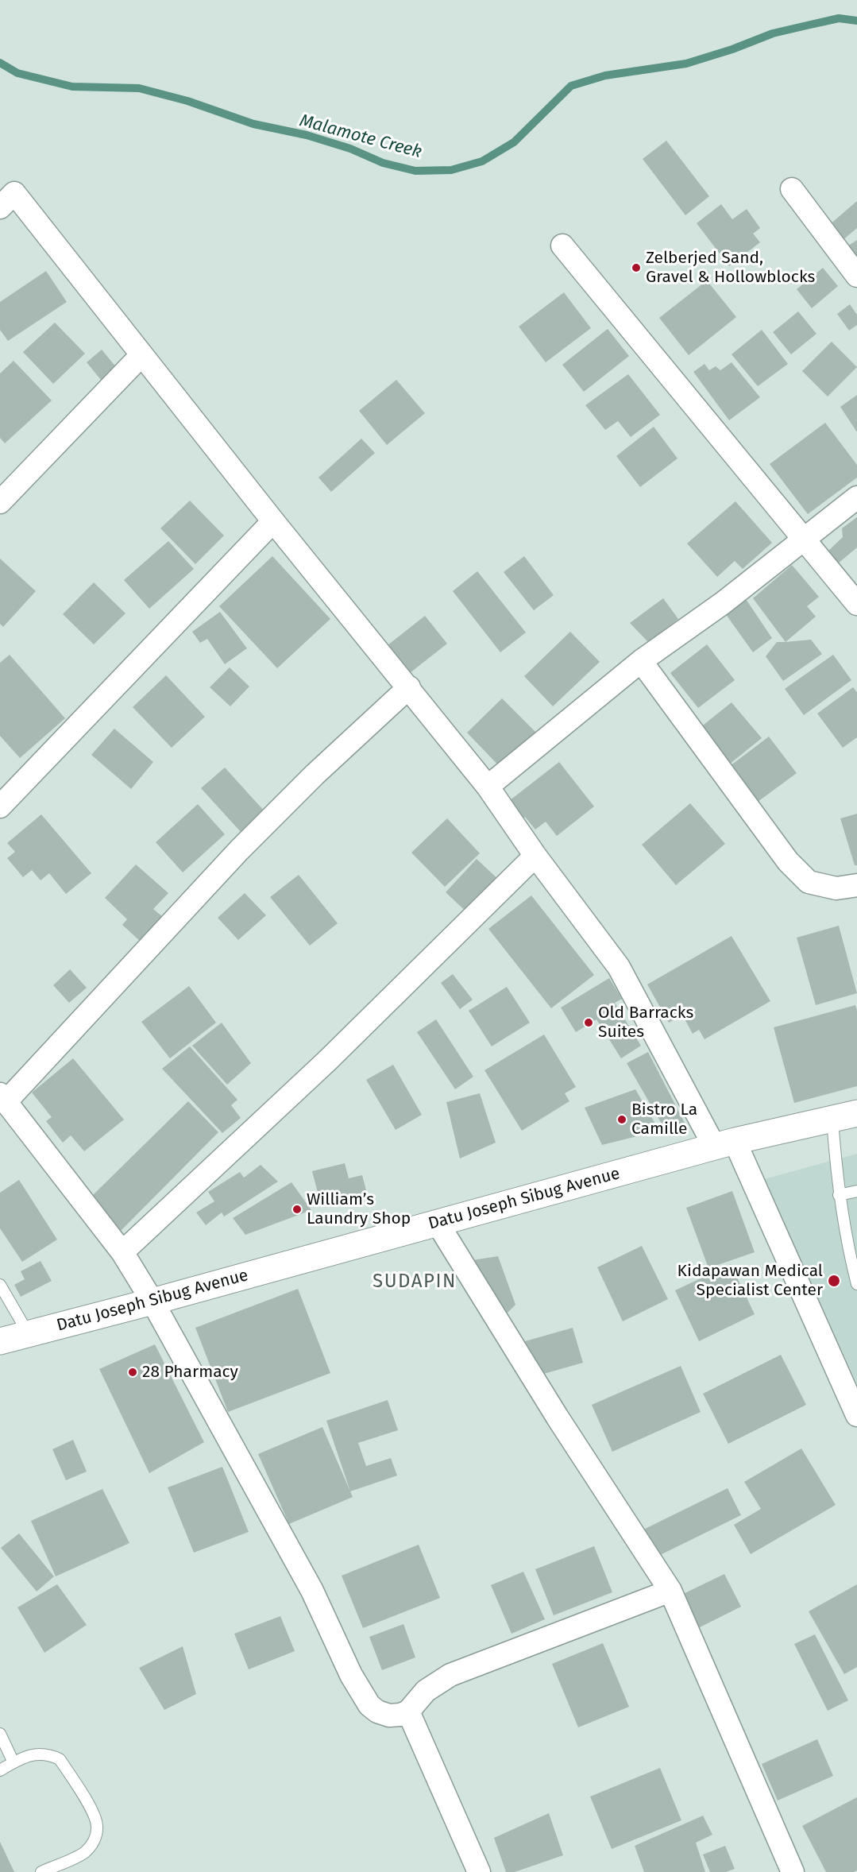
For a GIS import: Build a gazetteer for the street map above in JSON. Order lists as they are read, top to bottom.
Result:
{
  "streets": {
    "main road": ["Datu Joseph Sibug Avenue"]
  },
  "districts": ["SUDAPIN"],
  "water": ["Malamote Creek"],
  "places": [
    "Zelberjed Sand, Gravel & Hollowblocks",
    "Old Barracks Suites",
    "Bistro La Camille",
    "William’s Laundry Shop",
    "Kidapawan Medical Specialist Center",
    "28 Pharmacy"
  ]
}
